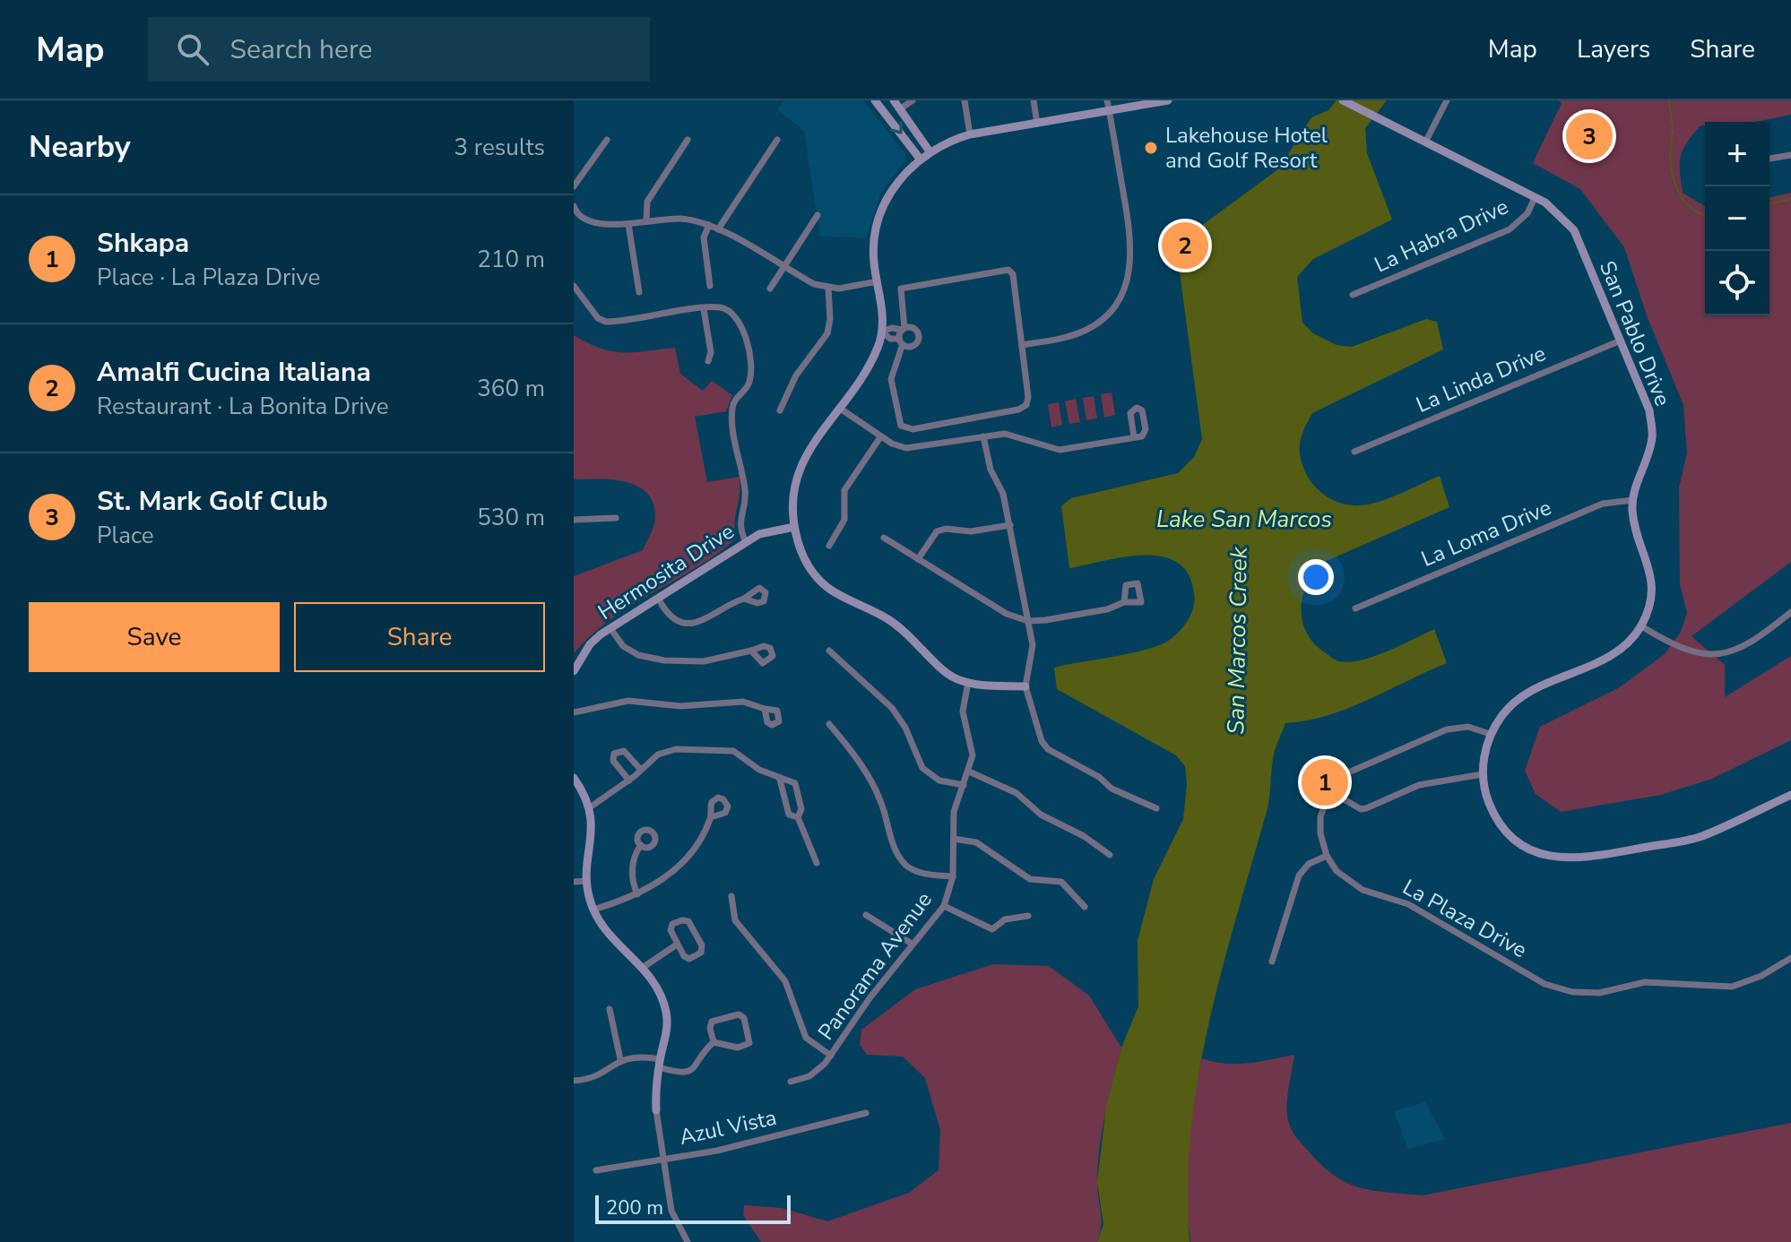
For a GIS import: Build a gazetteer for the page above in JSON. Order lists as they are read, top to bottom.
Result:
{
  "streets": {
    "street": [
      "La Habra Drive",
      "San Pablo Drive",
      "La Linda Drive",
      "La Loma Drive",
      "Hermosita Drive",
      "La Plaza Drive",
      "Panorama Avenue",
      "Azul Vista"
    ]
  },
  "crossings": [
    ["La Habra Drive", "San Pablo Drive"],
    ["San Pablo Drive", "La Linda Drive"],
    ["San Pablo Drive", "La Loma Drive"]
  ],
  "water": ["Lake San Marcos", "San Marcos Creek"],
  "places": ["Lakehouse Hotel and Golf Resort"],
  "scale_bar": "200 m",
  "page": {
    "header": "Map",
    "search": "Search here",
    "nav": ["Map", "Layers", "Share"],
    "heading": ["Nearby", "3 results"],
    "pins": ["3", "2", "1"],
    "map_buttons": ["+", "−"],
    "list": [
      {
        "mark": "1",
        "name": "Shkapa",
        "note": "Place · La Plaza Drive",
        "value": "210 m"
      },
      {
        "mark": "2",
        "name": "Amalfi Cucina Italiana",
        "note": "Restaurant · La Bonita Drive",
        "value": "360 m"
      },
      {
        "mark": "3",
        "name": "St. Mark Golf Club",
        "note": "Place",
        "value": "530 m"
      }
    ],
    "buttons": ["Save", "Share"],
    "scale": "200 m"
  }
}
